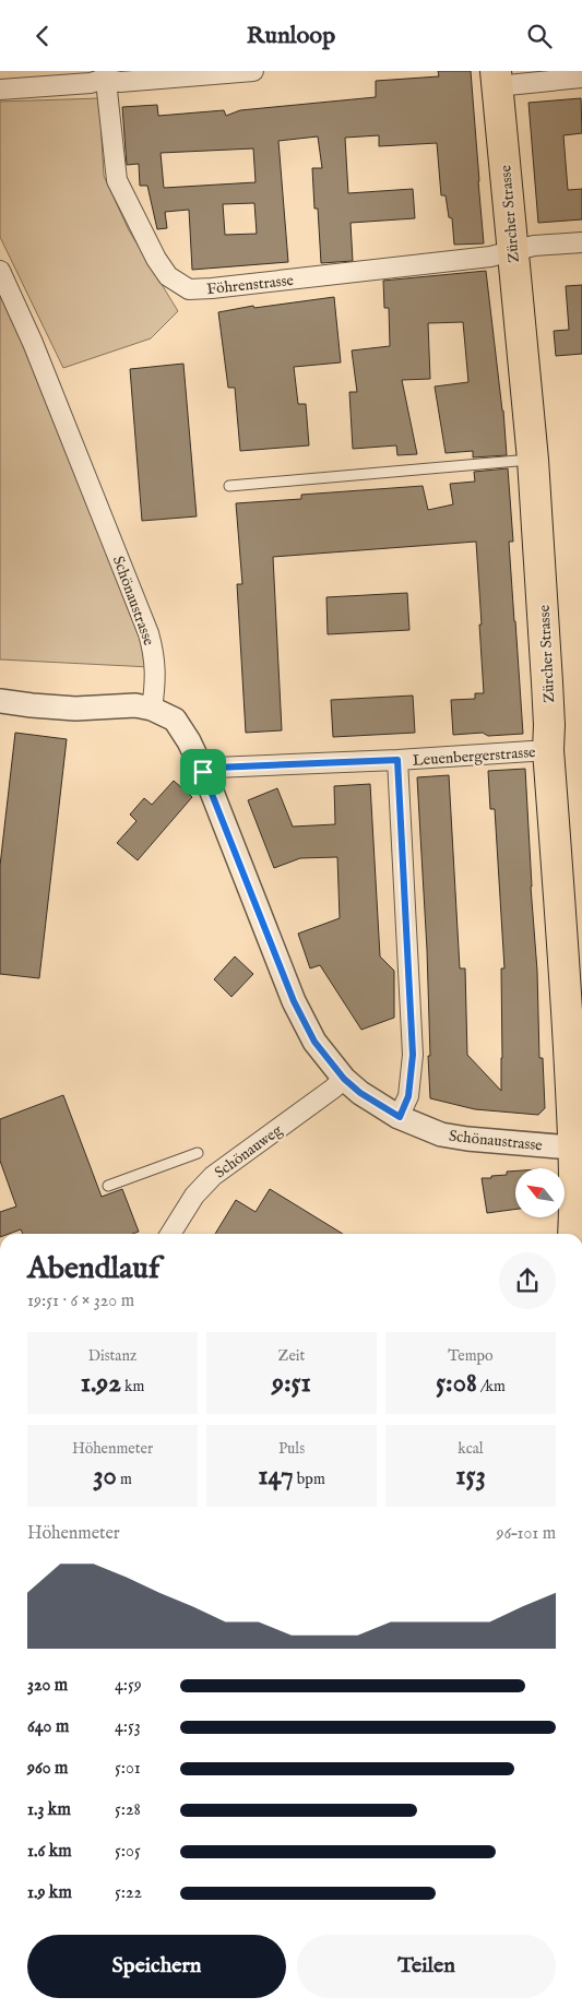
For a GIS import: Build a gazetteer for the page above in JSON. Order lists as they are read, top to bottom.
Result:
{
  "streets": {
    "main road": ["Zürcher Strasse"],
    "street": [
      "Föhrenstrasse",
      "Schönaustrasse",
      "Leuenbergerstrasse",
      "Schönauweg"
    ]
  },
  "crossings": [
    ["Zürcher Strasse", "Föhrenstrasse"],
    ["Zürcher Strasse", "Schönaustrasse"],
    ["Zürcher Strasse", "Leuenbergerstrasse"],
    ["Schönaustrasse", "Leuenbergerstrasse"],
    ["Schönaustrasse", "Schönauweg"]
  ],
  "north": "top left",
  "page": {
    "header": "Runloop",
    "heading": ["Abendlauf", "19:51 · 6 × 320 m"],
    "stats": [
      ["Distanz", "1.92 km"],
      ["Zeit", "9:51"],
      ["Tempo", "5:08 /km"],
      ["Höhenmeter", "30 m"],
      ["Puls", "147 bpm"],
      ["kcal", "153"]
    ],
    "chart": ["Höhenmeter", "96–101 m"],
    "list": [
      {
        "name": "320 m",
        "note": "4:59"
      },
      {
        "name": "640 m",
        "note": "4:53"
      },
      {
        "name": "960 m",
        "note": "5:01"
      },
      {
        "name": "1.3 km",
        "note": "5:28"
      },
      {
        "name": "1.6 km",
        "note": "5:05"
      },
      {
        "name": "1.9 km",
        "note": "5:22"
      }
    ],
    "buttons": ["Speichern", "Teilen"]
  }
}
